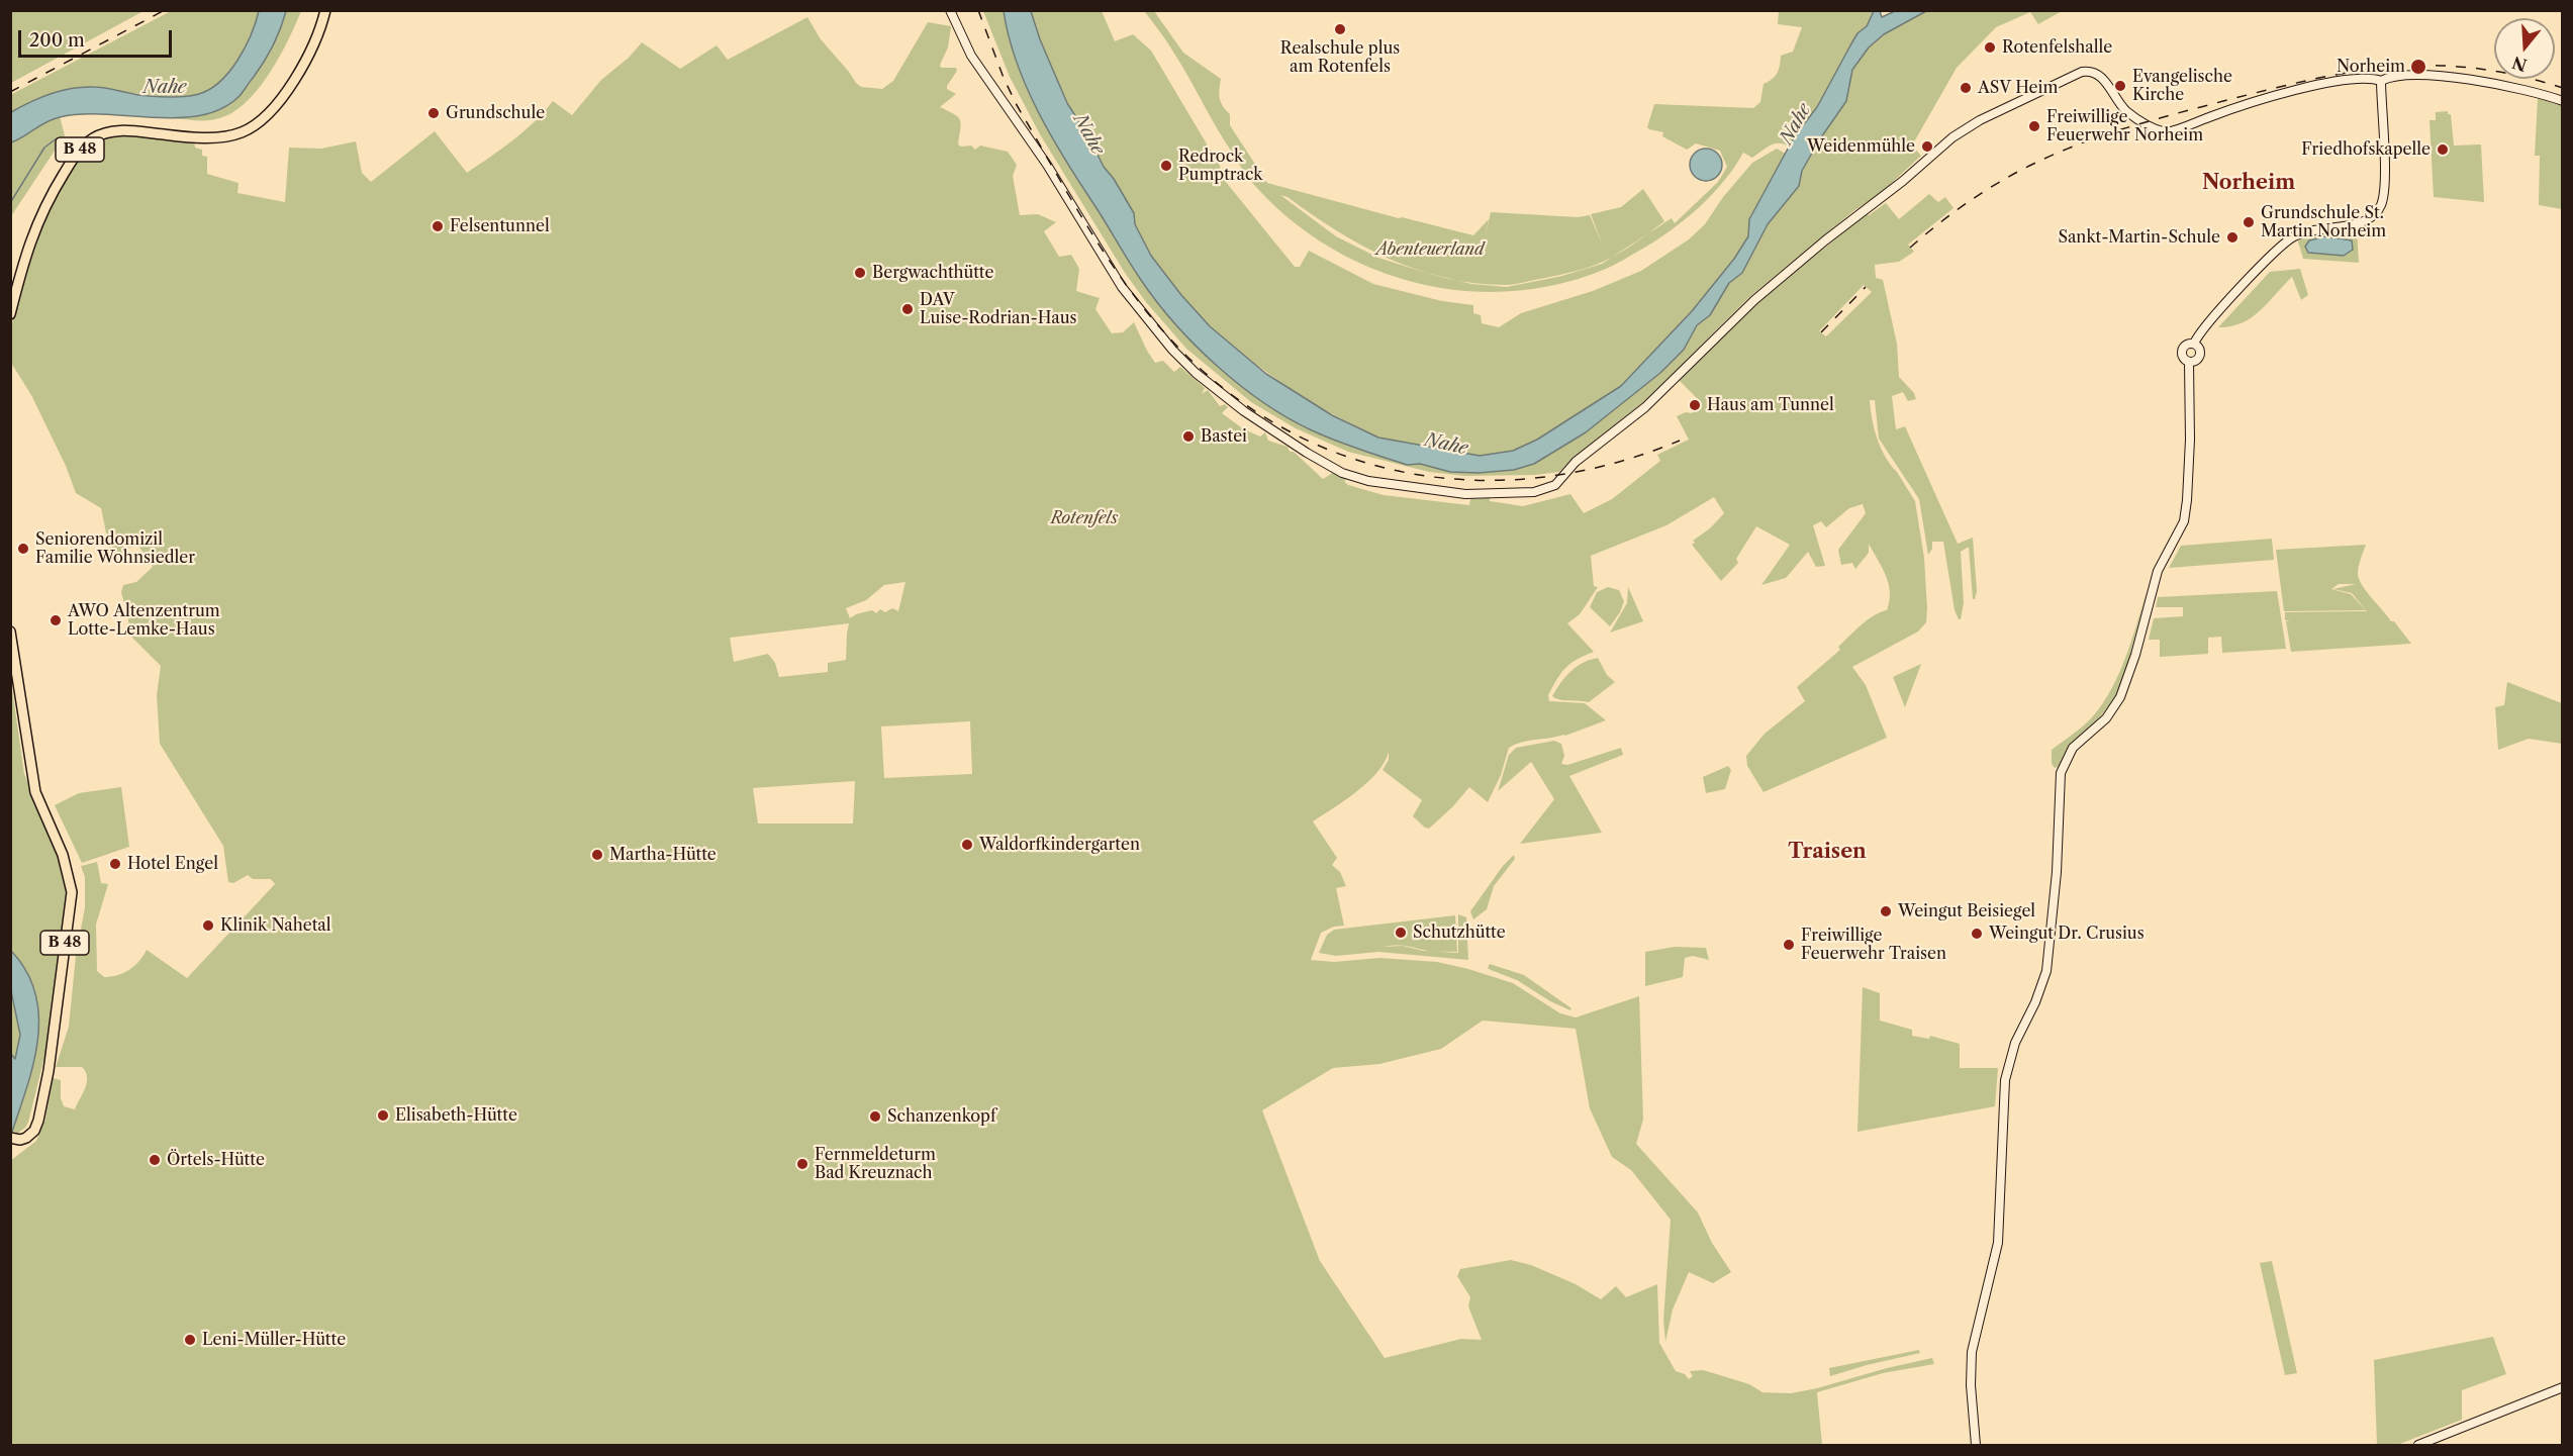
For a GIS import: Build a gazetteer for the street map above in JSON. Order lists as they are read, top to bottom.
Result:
{
  "streets": {
    "main road": ["B 48"]
  },
  "districts": ["Norheim", "Traisen"],
  "water": ["Nahe"],
  "parks": ["Abenteuerland", "Rotenfels"],
  "places": [
    "Realschule plus am Rotenfels",
    "Rotenfelshalle",
    "Norheim",
    "Evangelische Kirche",
    "ASV Heim",
    "Grundschule",
    "Freiwillige Feuerwehr Norheim",
    "Weidenmühle",
    "Friedhofskapelle",
    "Redrock Pumptrack",
    "Grundschule St. Martin Norheim",
    "Felsentunnel",
    "Sankt-Martin-Schule",
    "Bergwachthütte",
    "DAV Luise-Rodrian-Haus",
    "Haus am Tunnel",
    "Bastei",
    "Seniorendomizil Familie Wohnsiedler",
    "AWO Altenzentrum Lotte-Lemke-Haus",
    "Waldorfkindergarten",
    "Martha-Hütte",
    "Hotel Engel",
    "Weingut Beisiegel",
    "Klinik Nahetal",
    "Schutzhütte",
    "Weingut Dr. Crusius",
    "Freiwillige Feuerwehr Traisen",
    "Elisabeth-Hütte",
    "Schanzenkopf",
    "Örtels-Hütte",
    "Fernmeldeturm Bad Kreuznach",
    "Leni-Müller-Hütte"
  ],
  "scale_bar": "200 m",
  "north": "bottom"
}
